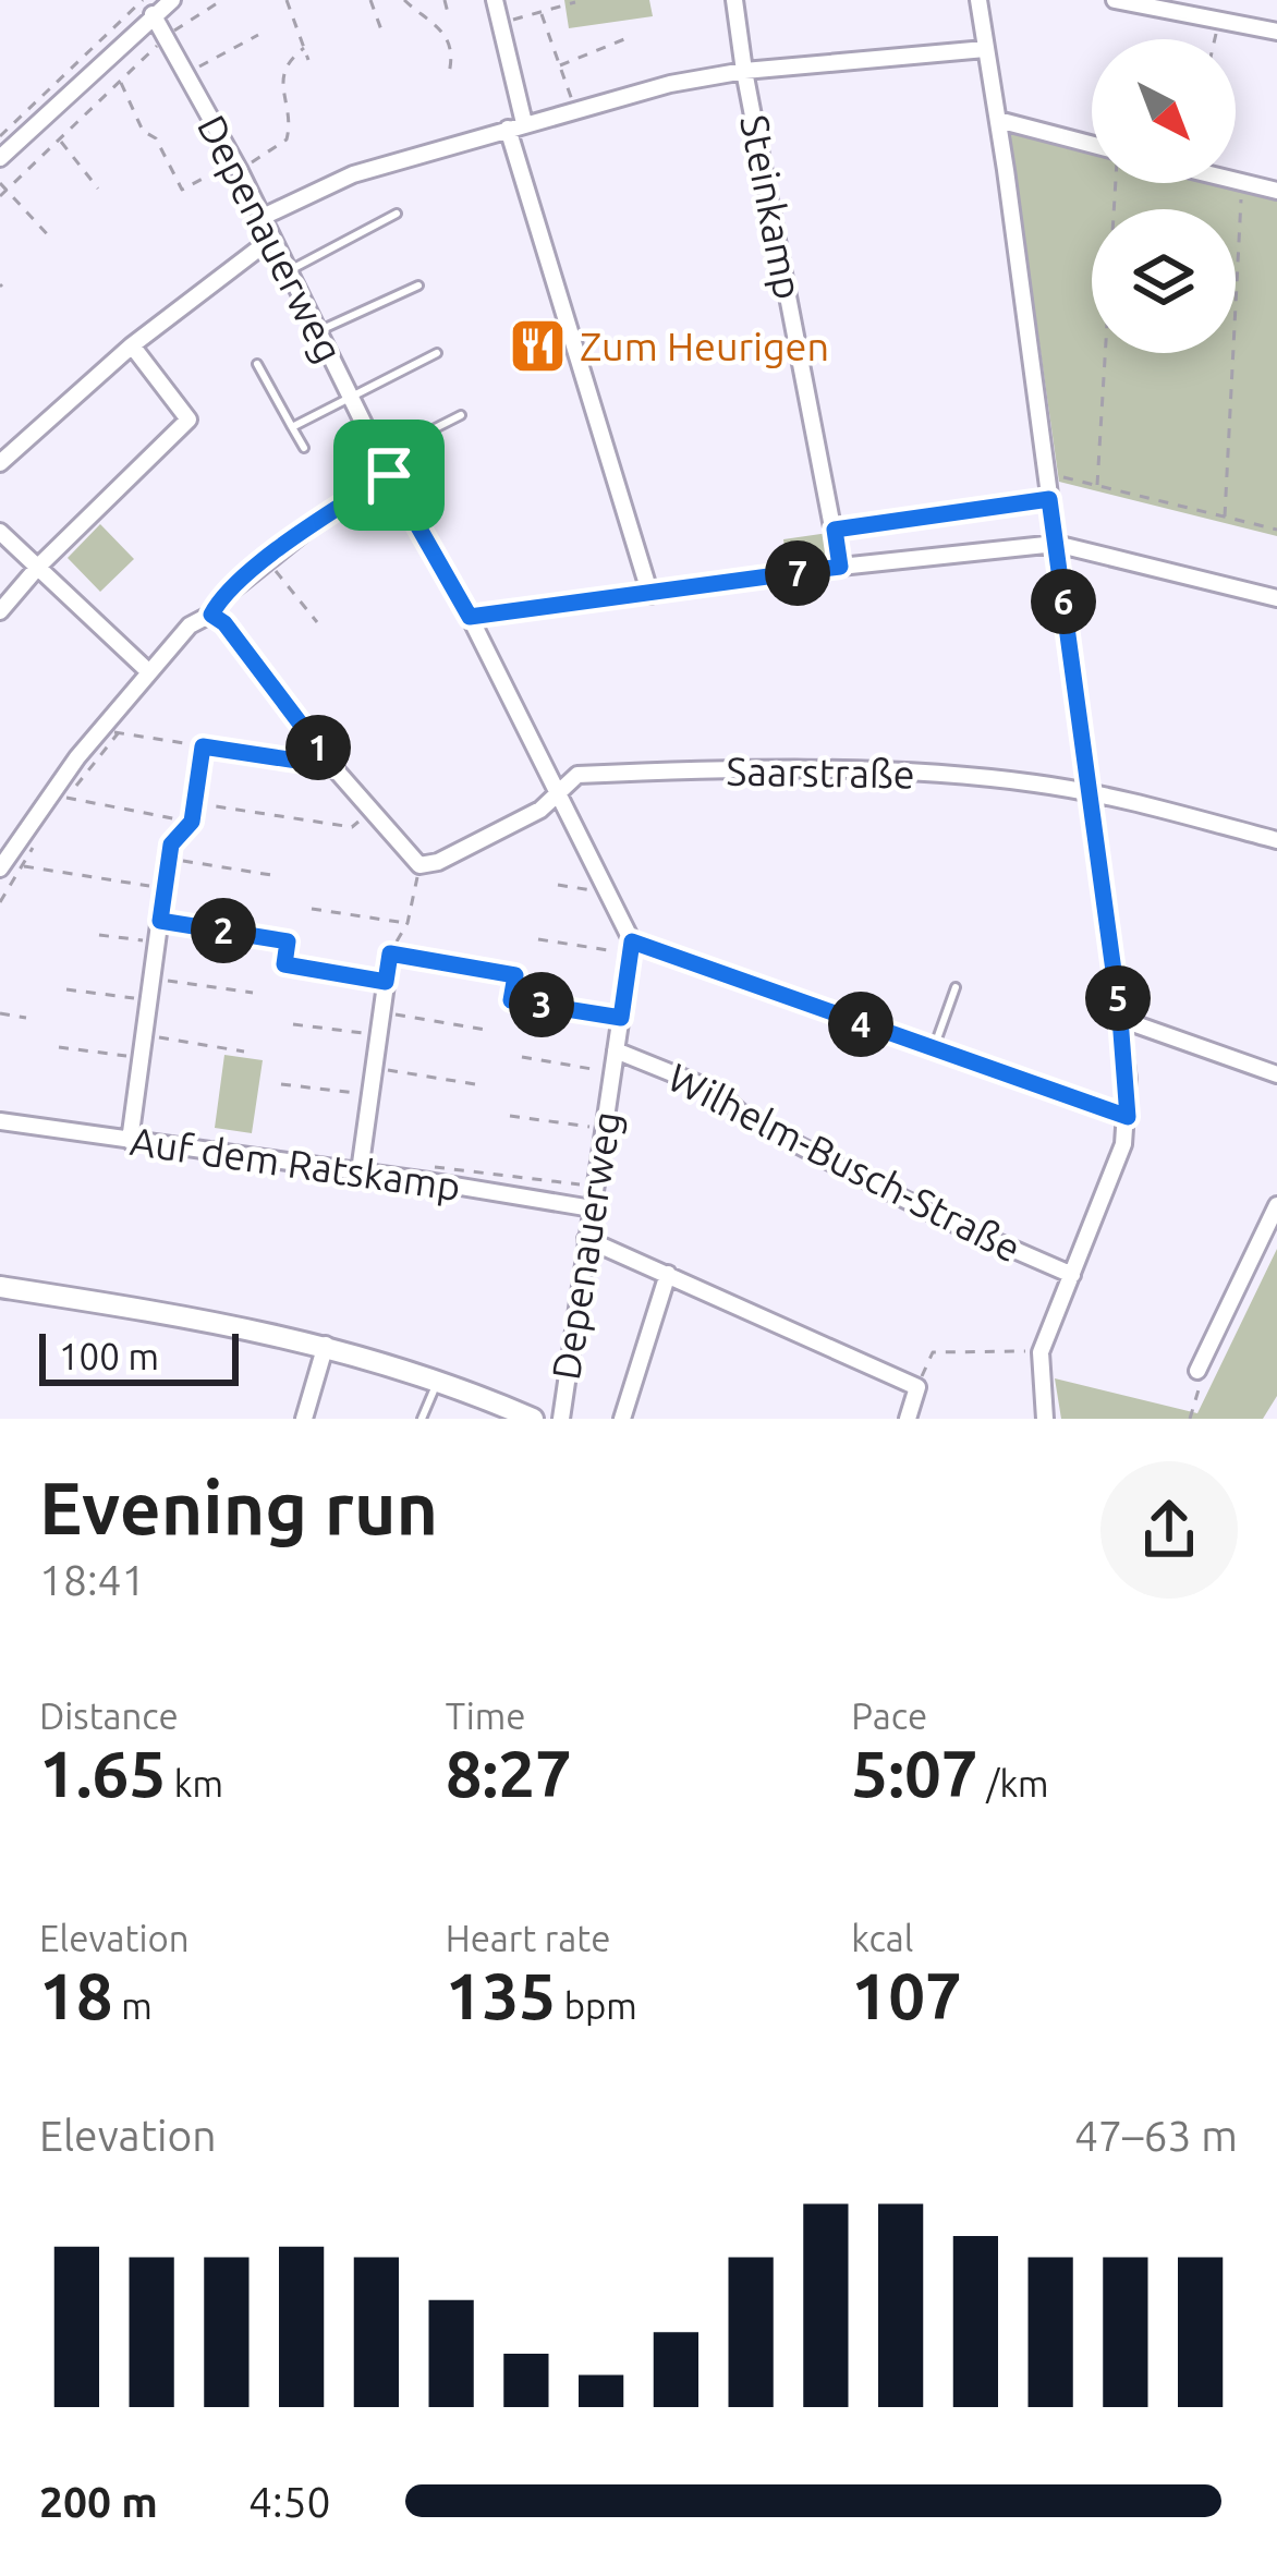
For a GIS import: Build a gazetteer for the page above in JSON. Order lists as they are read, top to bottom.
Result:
{
  "streets": {
    "street": [
      "Steinkamp",
      "Depenauerweg",
      "Saarstraße",
      "Wilhelm-Busch-Straße",
      "Auf dem Ratskamp"
    ]
  },
  "crossings": [
    ["Depenauerweg", "Saarstraße"],
    ["Depenauerweg", "Wilhelm-Busch-Straße"],
    ["Depenauerweg", "Auf dem Ratskamp"]
  ],
  "places": {
    "restaurant": ["Zum Heurigen"]
  },
  "scale_bar": "100 m",
  "north": "bottom right",
  "page": {
    "pins": [
      "7",
      "6",
      "1",
      "2",
      "5",
      "3",
      "4"
    ],
    "scale": "100 m",
    "heading": ["Evening run", "18:41"],
    "stats": [
      ["Distance", "1.65 km"],
      ["Time", "8:27"],
      ["Pace", "5:07 /km"],
      ["Elevation", "18 m"],
      ["Heart rate", "135 bpm"],
      ["kcal", "107"]
    ],
    "chart": ["Elevation", "47–63 m"],
    "list": [
      {
        "name": "200 m",
        "note": "4:50"
      }
    ]
  }
}
